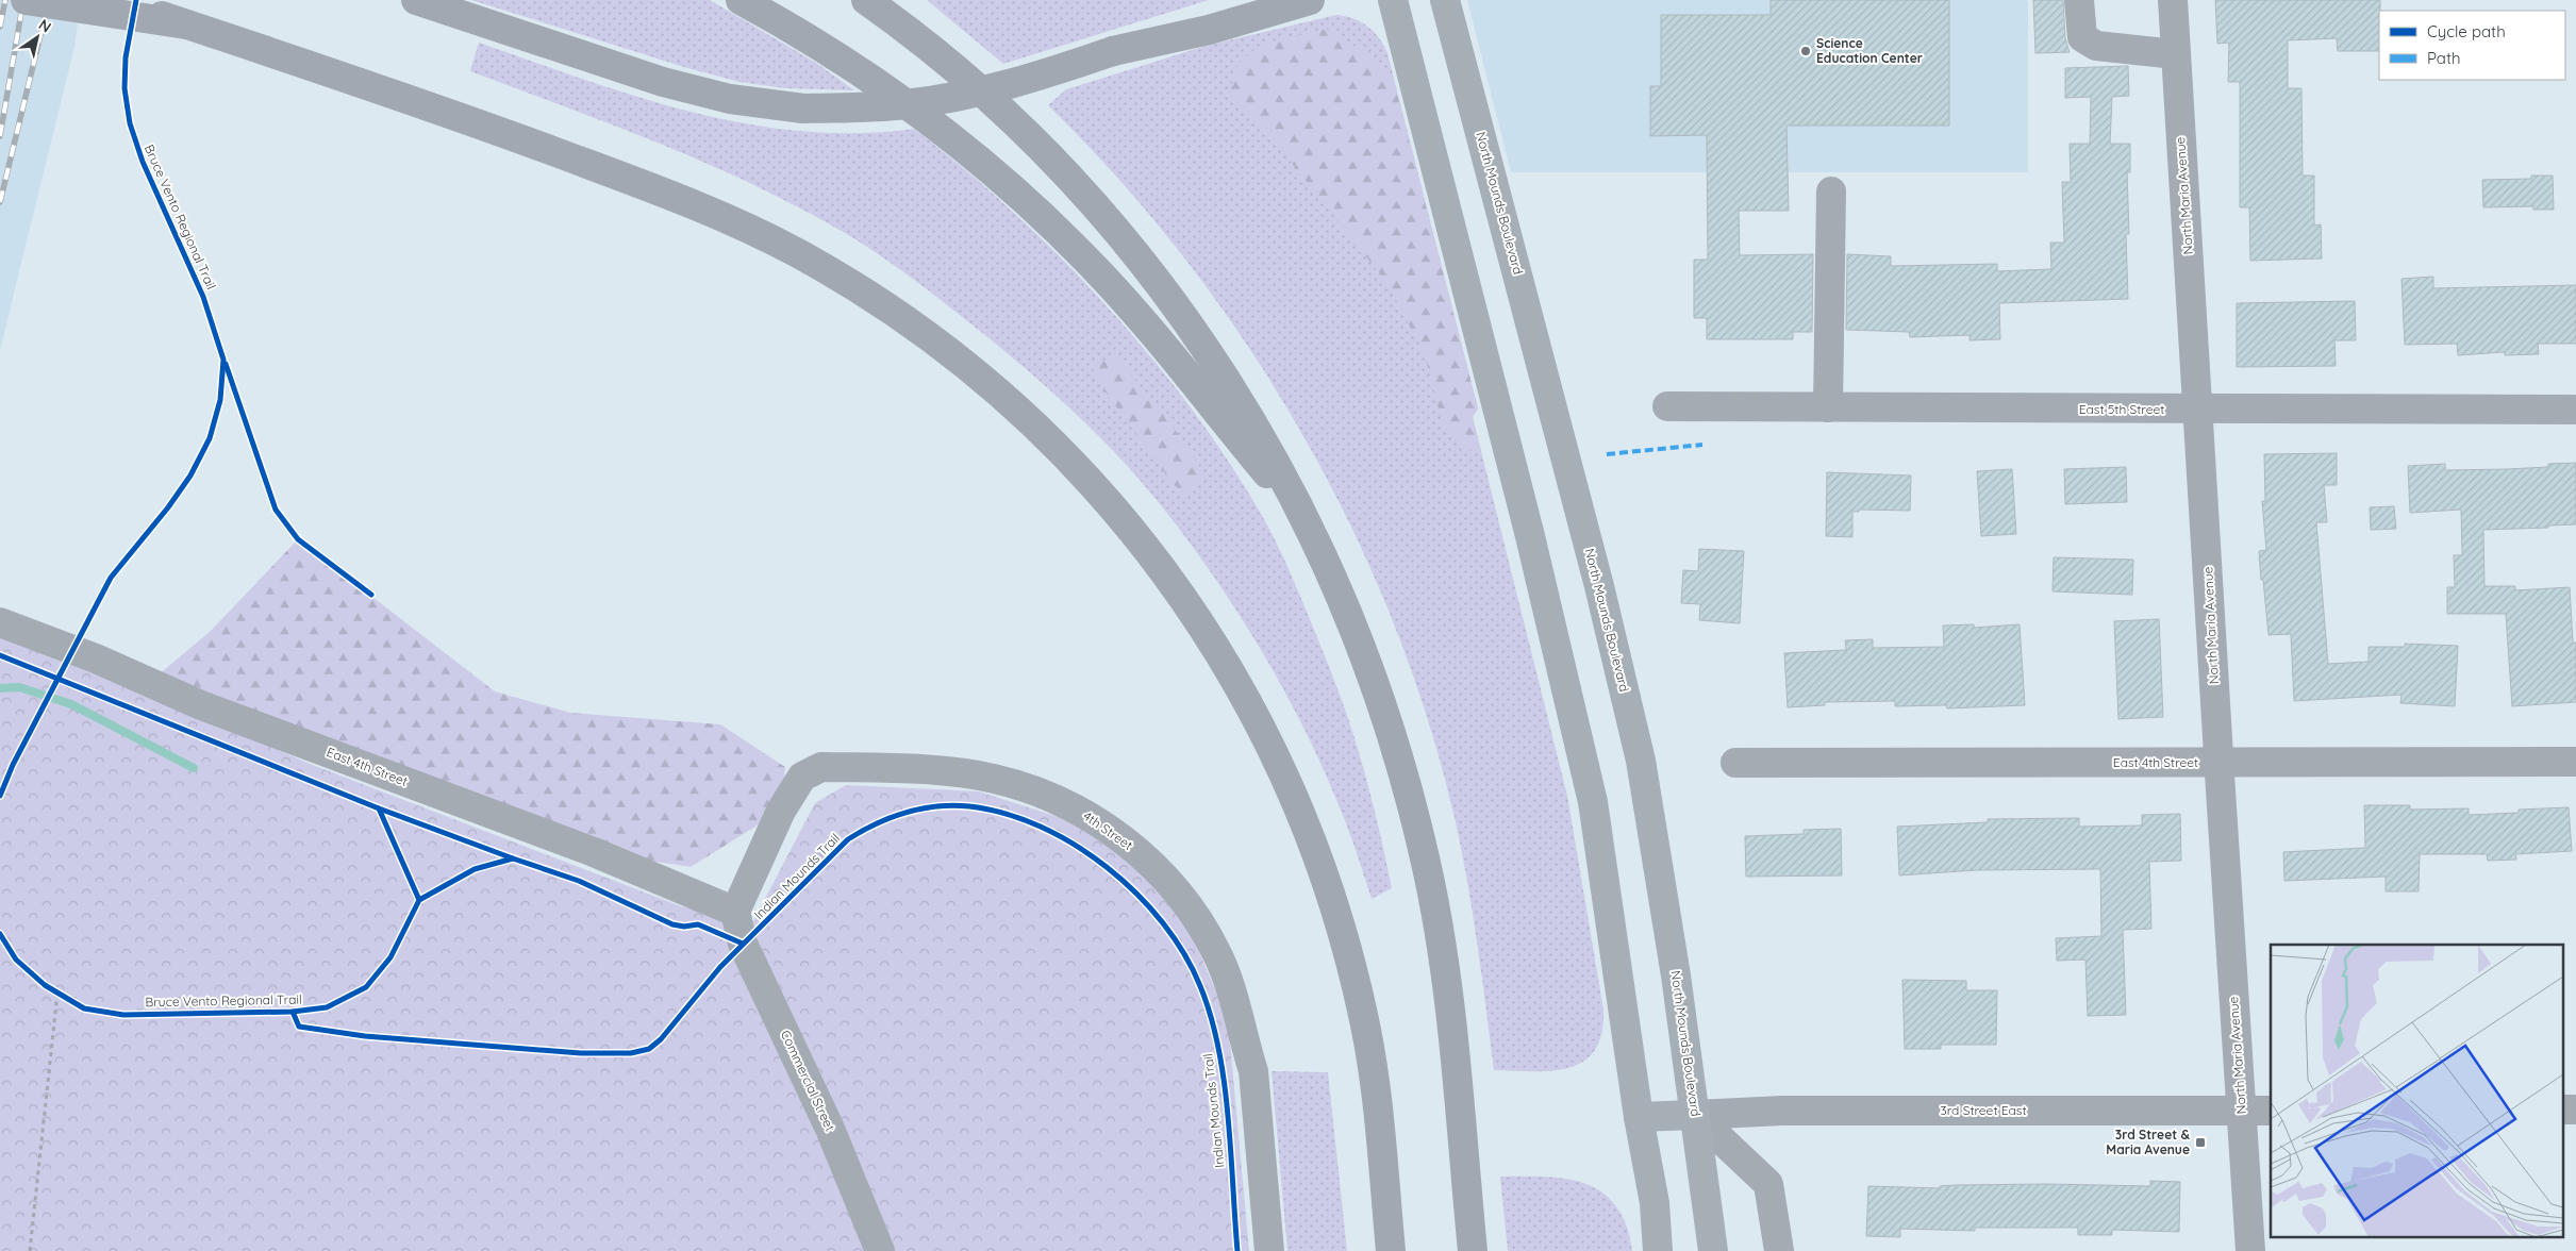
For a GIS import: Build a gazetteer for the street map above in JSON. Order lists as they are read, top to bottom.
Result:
{
  "streets": {
    "main road": ["North Mounds Boulevard"],
    "street": [
      "North Maria Avenue",
      "East 5th Street",
      "East 4th Street",
      "4th Street",
      "Commercial Street",
      "3rd Street East"
    ],
    "cycle path": ["Bruce Vento Regional Trail", "Indian Mounds Trail"]
  },
  "crossings": [
    ["North Maria Avenue", "East 5th Street"],
    ["North Maria Avenue", "East 4th Street"],
    ["North Maria Avenue", "3rd Street East"],
    ["North Mounds Boulevard", "3rd Street East"],
    ["East 4th Street", "4th Street"],
    ["East 4th Street", "Commercial Street"],
    ["4th Street", "Commercial Street"]
  ],
  "places": {
    "other": ["Science Education Center"],
    "transit": ["3rd Street & Maria Avenue"]
  },
  "legend": ["Cycle path", "Path"],
  "north": "top right"
}
